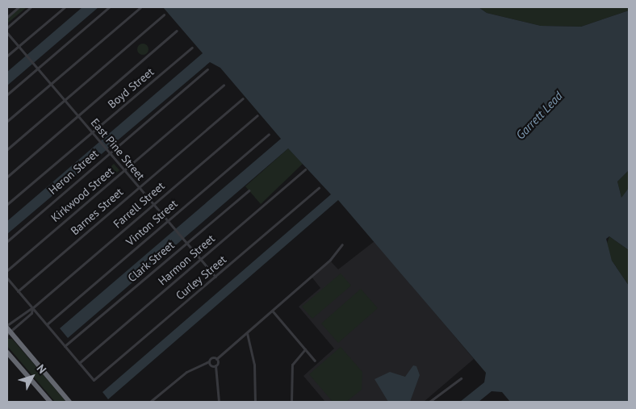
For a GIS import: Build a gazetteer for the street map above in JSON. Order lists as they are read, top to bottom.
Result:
{
  "streets": {
    "street": [
      "Boyd Street",
      "East Pine Street",
      "Heron Street",
      "Kirkwood Street",
      "Farrell Street",
      "Barnes Street",
      "Vinton Street",
      "Harmon Street",
      "Clark Street",
      "Curley Street"
    ]
  },
  "crossings": [
    ["Boyd Street", "East Pine Street"],
    ["East Pine Street", "Heron Street"],
    ["East Pine Street", "Kirkwood Street"],
    ["East Pine Street", "Farrell Street"],
    ["East Pine Street", "Barnes Street"],
    ["East Pine Street", "Vinton Street"],
    ["East Pine Street", "Harmon Street"],
    ["East Pine Street", "Clark Street"],
    ["East Pine Street", "Curley Street"],
    ["Harmon Street", "Curley Street"]
  ],
  "water": ["Garrett Lead"],
  "north": "top right"
}
